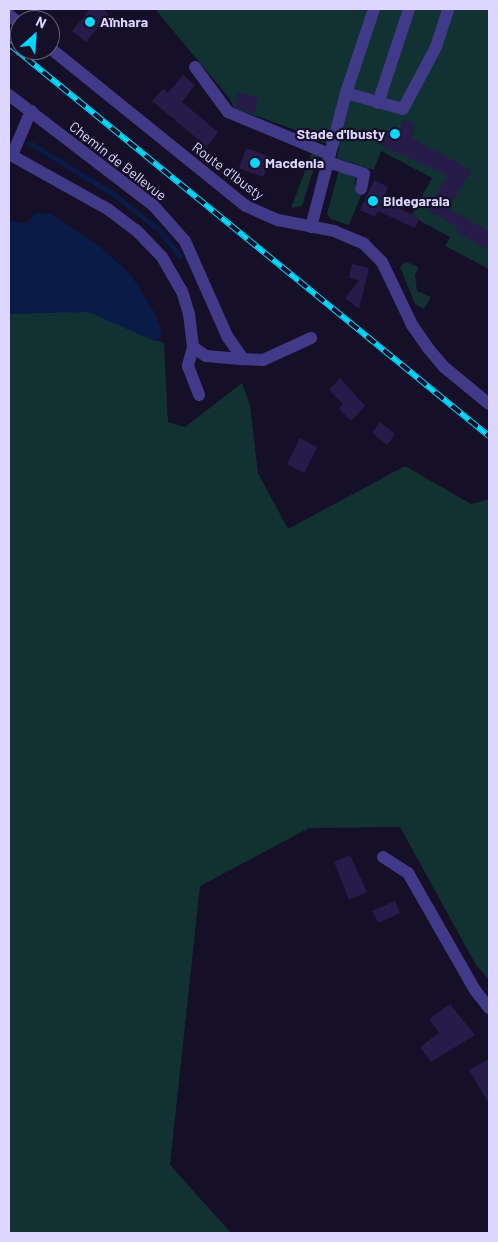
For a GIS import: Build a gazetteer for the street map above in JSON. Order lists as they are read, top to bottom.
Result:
{
  "streets": {
    "street": ["Chemin de Bellevue", "Route d'Ibusty"]
  },
  "places": [
    "Aïnhara",
    "Stade d'Ibusty",
    "Macdenia",
    "Bidegaraia"
  ],
  "north": "top right"
}
